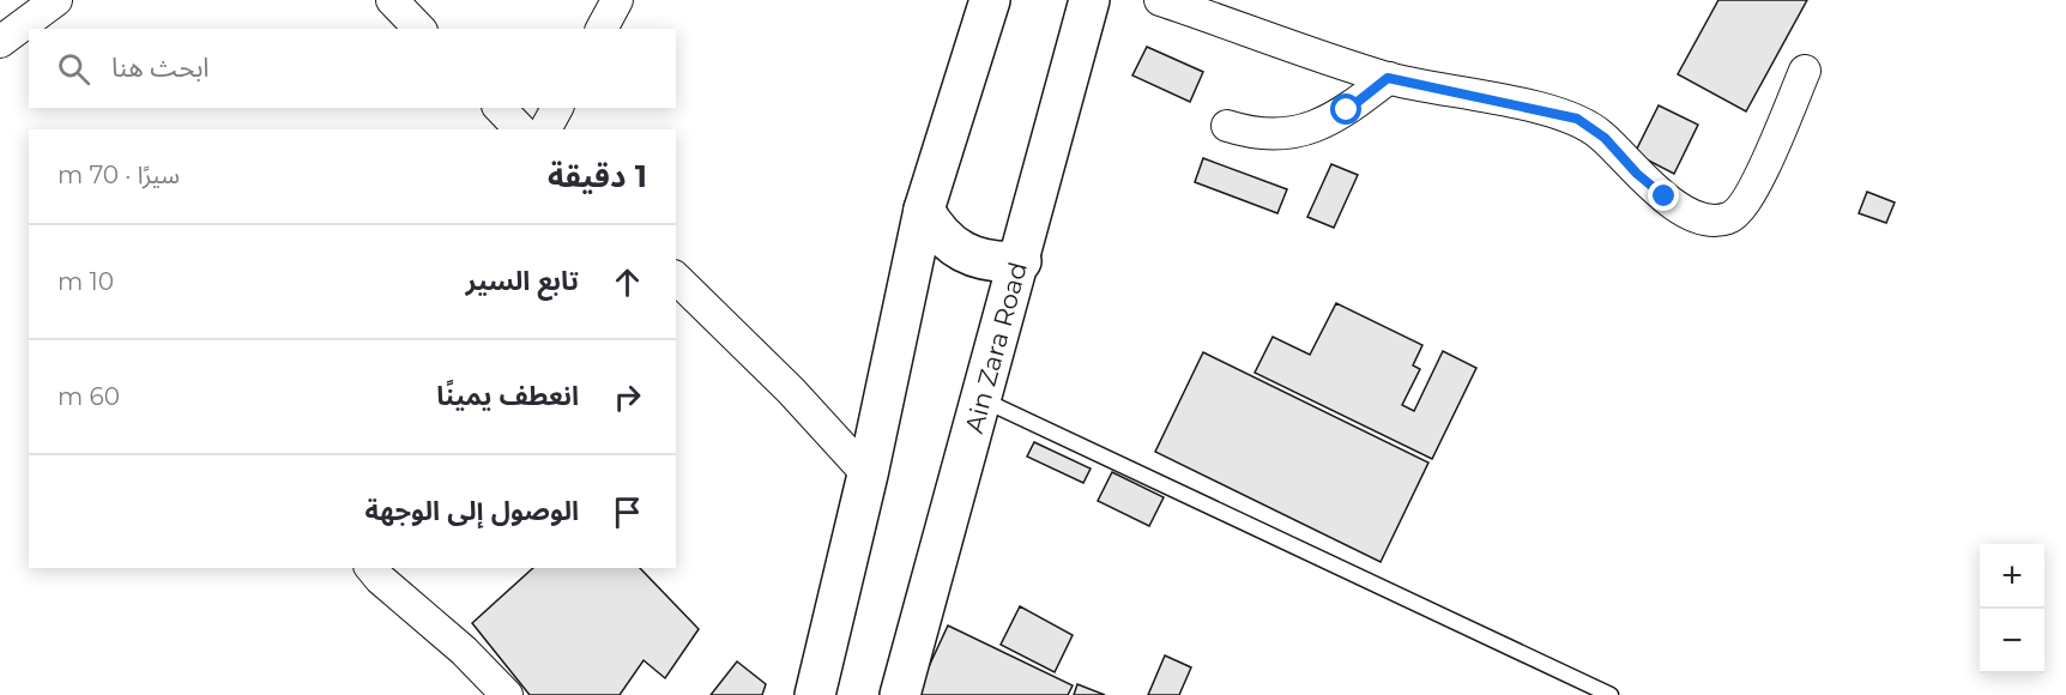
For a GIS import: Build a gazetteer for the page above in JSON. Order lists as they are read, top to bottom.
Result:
{
  "streets": {
    "main road": ["Ain Zara Road"]
  },
  "page": {
    "search": "ابحث هنا",
    "heading": ["1 دقيقة", "سيرًا · 70 m"],
    "list": [
      ["تابع السير", "10 m"],
      ["انعطف يمينًا", "60 m"],
      "الوصول إلى الوجهة"
    ],
    "map_buttons": ["+", "−"]
  }
}
